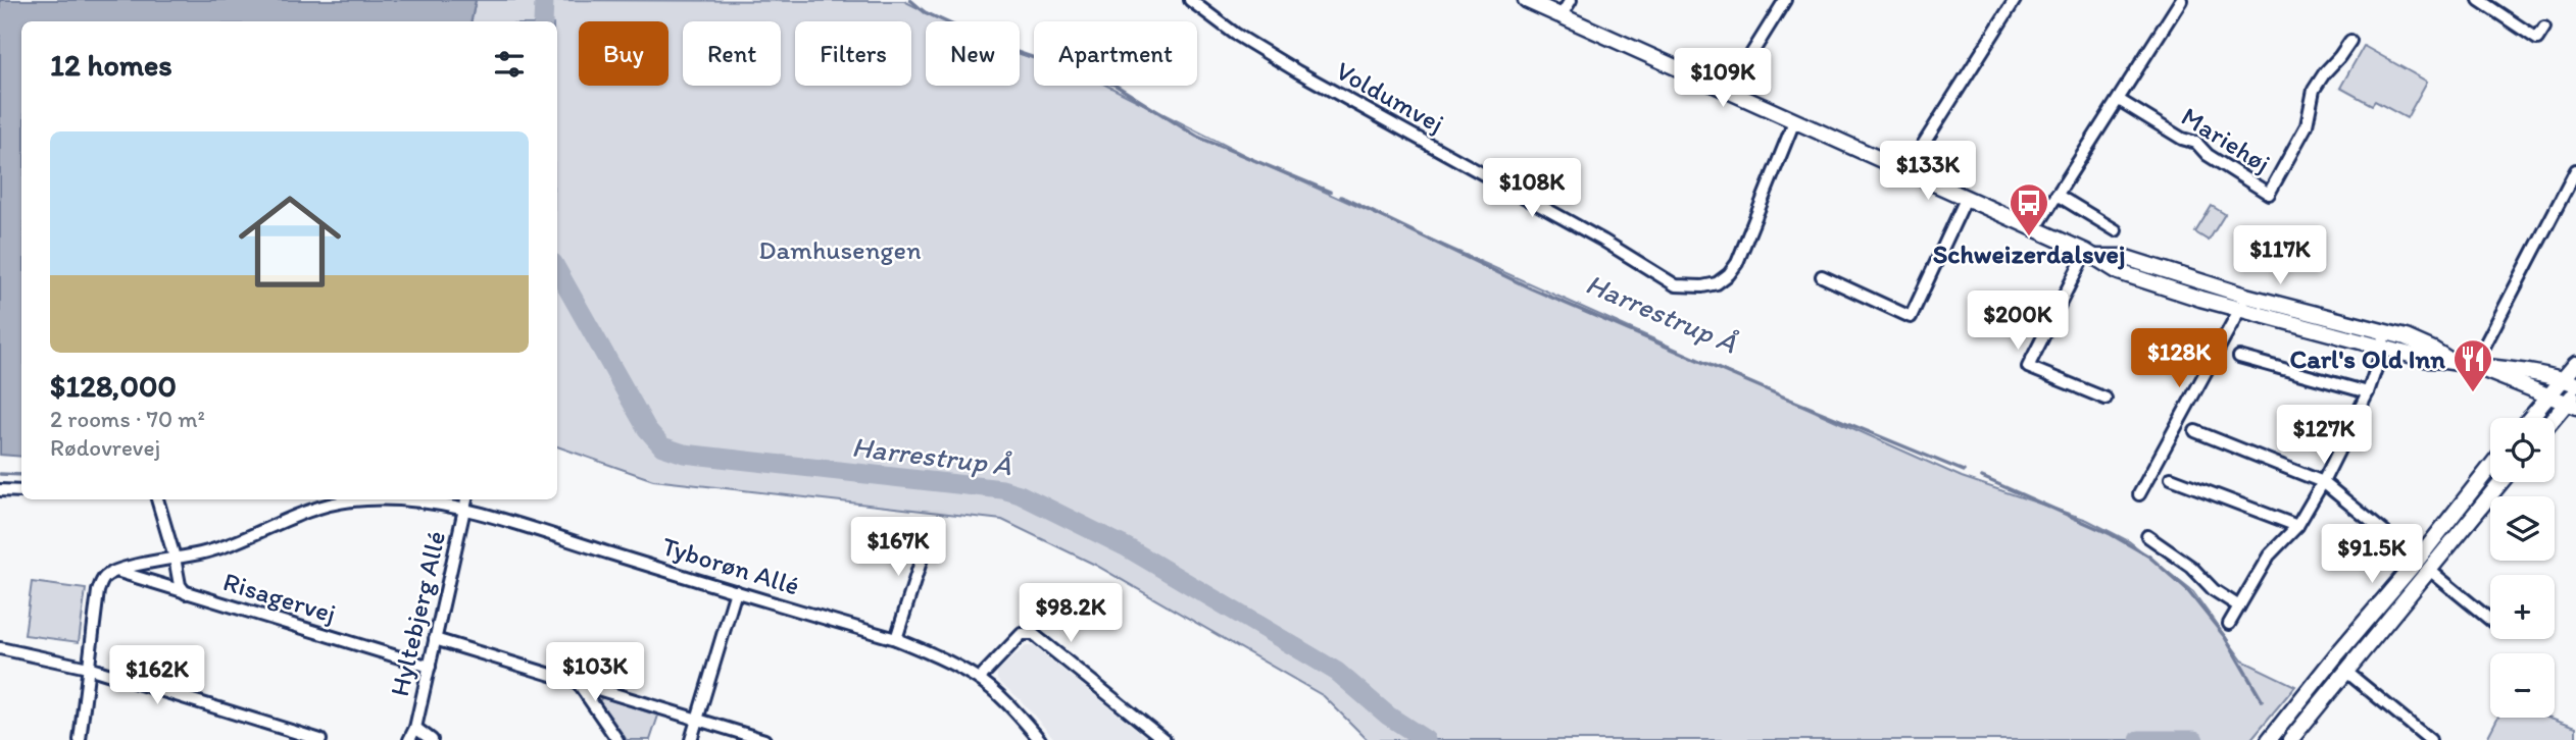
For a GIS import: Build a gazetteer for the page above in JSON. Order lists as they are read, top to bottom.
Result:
{
  "streets": {
    "street": [
      "Voldumvej",
      "Mariehøj",
      "Tyborøn Allé",
      "Risagervej",
      "Hyltebjerg Allé"
    ]
  },
  "crossings": [
    ["Tyborøn Allé", "Risagervej"],
    ["Tyborøn Allé", "Hyltebjerg Allé"],
    ["Risagervej", "Hyltebjerg Allé"]
  ],
  "water": ["Harrestrup Å"],
  "parks": ["Damhusengen"],
  "places": {
    "bus stop": ["Schweizerdalsvej"],
    "restaurant": ["Carl's Old Inn"]
  },
  "page": {
    "chip": [
      "Buy",
      "Rent",
      "Filters",
      "New",
      "Apartment"
    ],
    "heading": "12 homes",
    "price": [
      "$109K",
      "$133K",
      "$108K",
      "$117K",
      "$200K",
      "$128K",
      "$127K",
      "$167K",
      "$91.5K",
      "$98.2K",
      "$103K",
      "$162K"
    ],
    "list": [
      {
        "name": "$128,000",
        "note": "2 rooms · 70 m² · Rødovrevej"
      }
    ],
    "map_buttons": ["+", "−"]
  }
}
